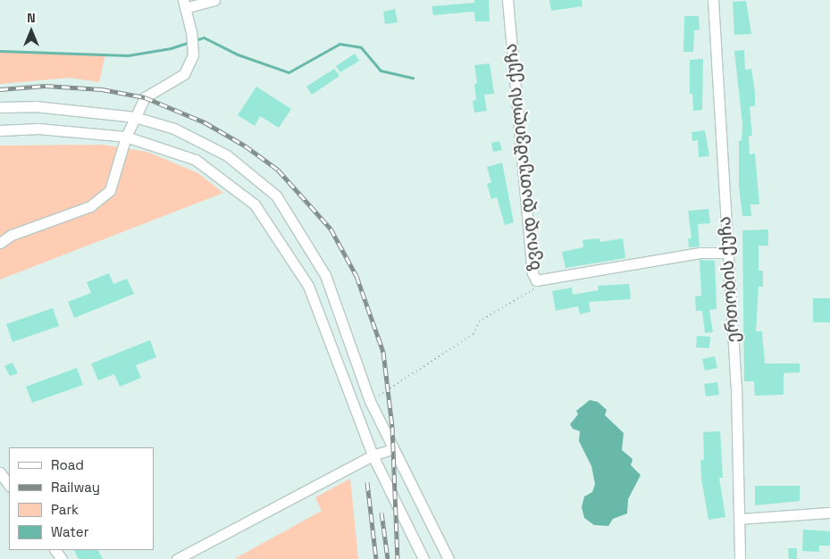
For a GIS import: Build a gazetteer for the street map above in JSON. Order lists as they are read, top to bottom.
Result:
{
  "streets": {
    "street": ["ზვიად დათუაშვილის ქუჩა", "ერთობის ქუჩა"]
  },
  "crossings": [
    ["ზვიად დათუაშვილის ქუჩა", "ერთობის ქუჩა"]
  ],
  "legend": [
    "Road",
    "Railway",
    "Park",
    "Water"
  ],
  "north": "top"
}
